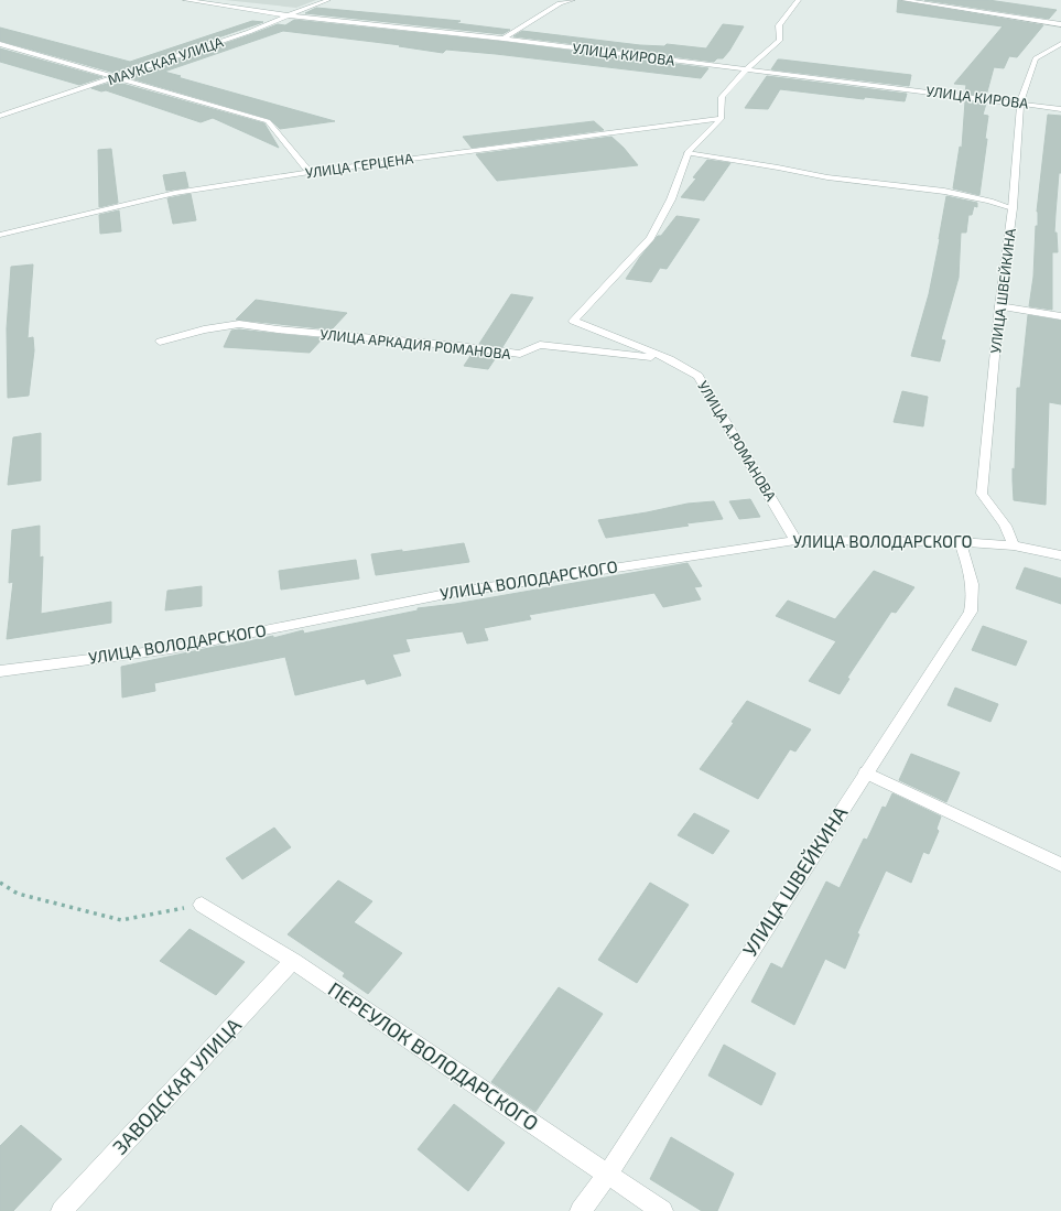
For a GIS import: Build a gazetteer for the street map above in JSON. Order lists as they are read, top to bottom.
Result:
{
  "streets": {
    "street": [
      "УЛИЦА КИРОВА",
      "МАУКСКАЯ УЛИЦА",
      "УЛИЦА ГЕРЦЕНА",
      "УЛИЦА ШВЕЙКИНА",
      "УЛИЦА АРКАДИЯ РОМАНОВА",
      "УЛИЦА А.РОМАНОВА",
      "УЛИЦА ВОЛОДАРСКОГО",
      "ПЕРЕУЛОК ВОЛОДАРСКОГО",
      "ЗАВОДСКАЯ УЛИЦА"
    ]
  },
  "crossings": [
    ["УЛИЦА КИРОВА", "МАУКСКАЯ УЛИЦА"],
    ["УЛИЦА КИРОВА", "УЛИЦА ШВЕЙКИНА"],
    ["УЛИЦА ГЕРЦЕНА", "УЛИЦА А.РОМАНОВА"],
    ["УЛИЦА ШВЕЙКИНА", "УЛИЦА ВОЛОДАРСКОГО"],
    ["УЛИЦА ШВЕЙКИНА", "ПЕРЕУЛОК ВОЛОДАРСКОГО"],
    ["УЛИЦА АРКАДИЯ РОМАНОВА", "УЛИЦА А.РОМАНОВА"],
    ["УЛИЦА А.РОМАНОВА", "УЛИЦА ВОЛОДАРСКОГО"],
    ["ПЕРЕУЛОК ВОЛОДАРСКОГО", "ЗАВОДСКАЯ УЛИЦА"]
  ]
}
